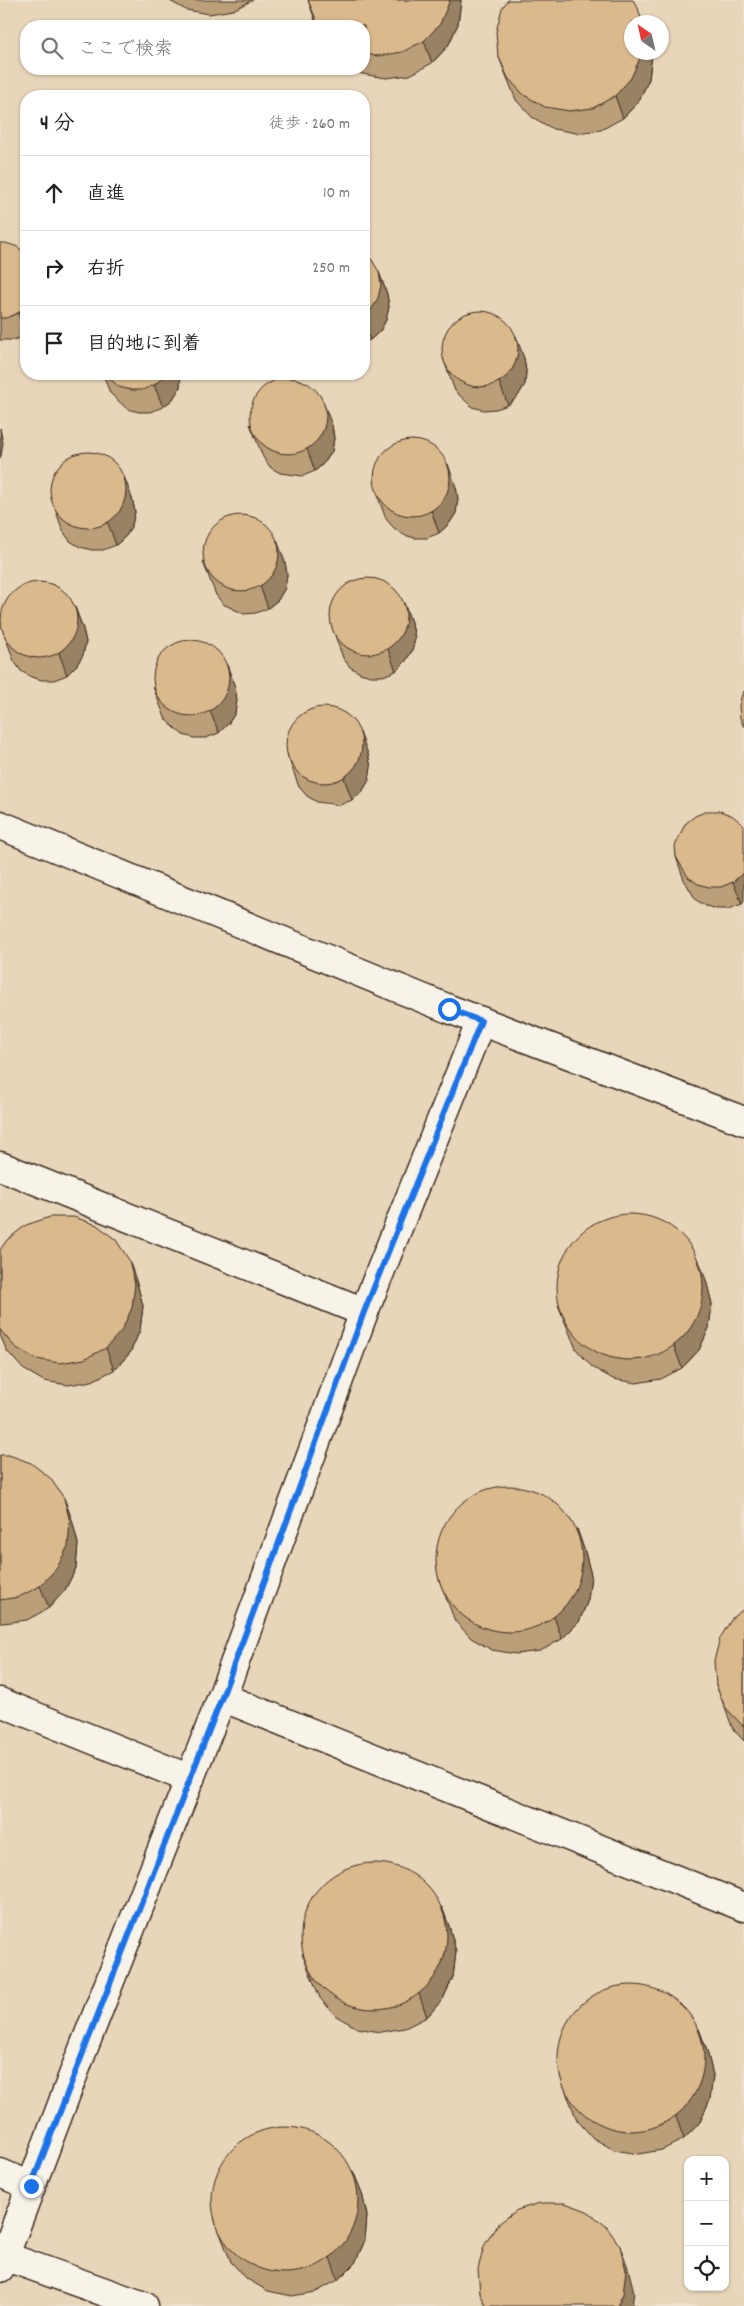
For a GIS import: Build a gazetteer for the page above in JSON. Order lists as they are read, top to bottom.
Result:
{
  "north": "top left",
  "page": {
    "search": "ここで検索",
    "heading": ["4 分", "徒歩 · 260 m"],
    "list": [
      ["直進", "10 m"],
      ["右折", "250 m"],
      "目的地に到着"
    ],
    "map_buttons": ["+", "−"]
  }
}
